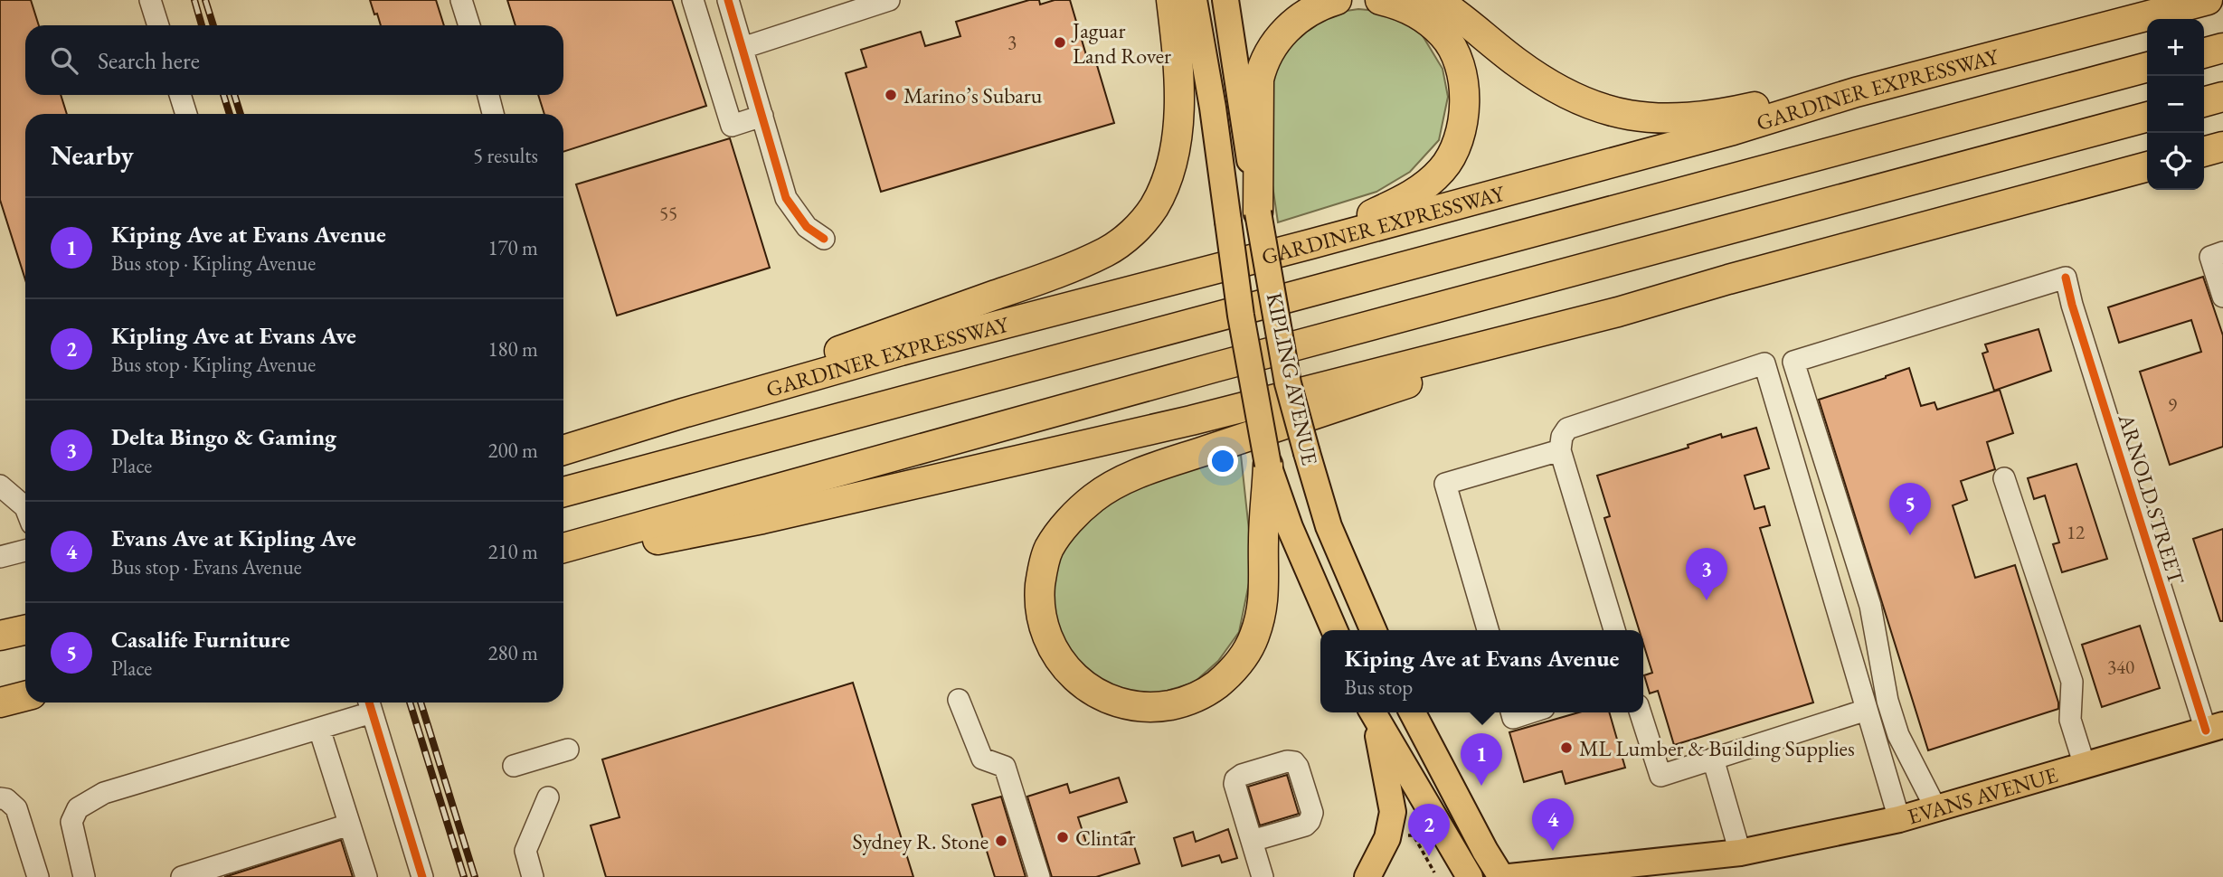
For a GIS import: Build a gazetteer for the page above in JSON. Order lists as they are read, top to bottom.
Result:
{
  "streets": {
    "highway": ["GARDINER EXPRESSWAY"],
    "main road": ["KIPLING AVENUE", "EVANS AVENUE"],
    "street": ["ARNOLD STREET"]
  },
  "crossings": [
    ["ARNOLD STREET", "EVANS AVENUE"]
  ],
  "places": [
    "Jaguar Land Rover",
    "Marino’s Subaru",
    "ML Lumber & Building Supplies",
    "Clintar",
    "Sydney R. Stone"
  ],
  "house_numbers": [
    "3",
    "55",
    "9",
    "12",
    "340"
  ],
  "page": {
    "map_buttons": ["+", "−"],
    "search": "Search here",
    "heading": ["Nearby", "5 results"],
    "list": [
      {
        "mark": "1",
        "name": "Kiping Ave at Evans Avenue",
        "note": "Bus stop · Kipling Avenue",
        "value": "170 m"
      },
      {
        "mark": "2",
        "name": "Kipling Ave at Evans Ave",
        "note": "Bus stop · Kipling Avenue",
        "value": "180 m"
      },
      {
        "mark": "3",
        "name": "Delta Bingo & Gaming",
        "note": "Place",
        "value": "200 m"
      },
      {
        "mark": "4",
        "name": "Evans Ave at Kipling Ave",
        "note": "Bus stop · Evans Avenue",
        "value": "210 m"
      },
      {
        "mark": "5",
        "name": "Casalife Furniture",
        "note": "Place",
        "value": "280 m"
      }
    ],
    "pins": [
      "5",
      "3",
      "1",
      "4",
      "2"
    ],
    "popup": ["Kiping Ave at Evans Avenue", "Bus stop"]
  }
}
